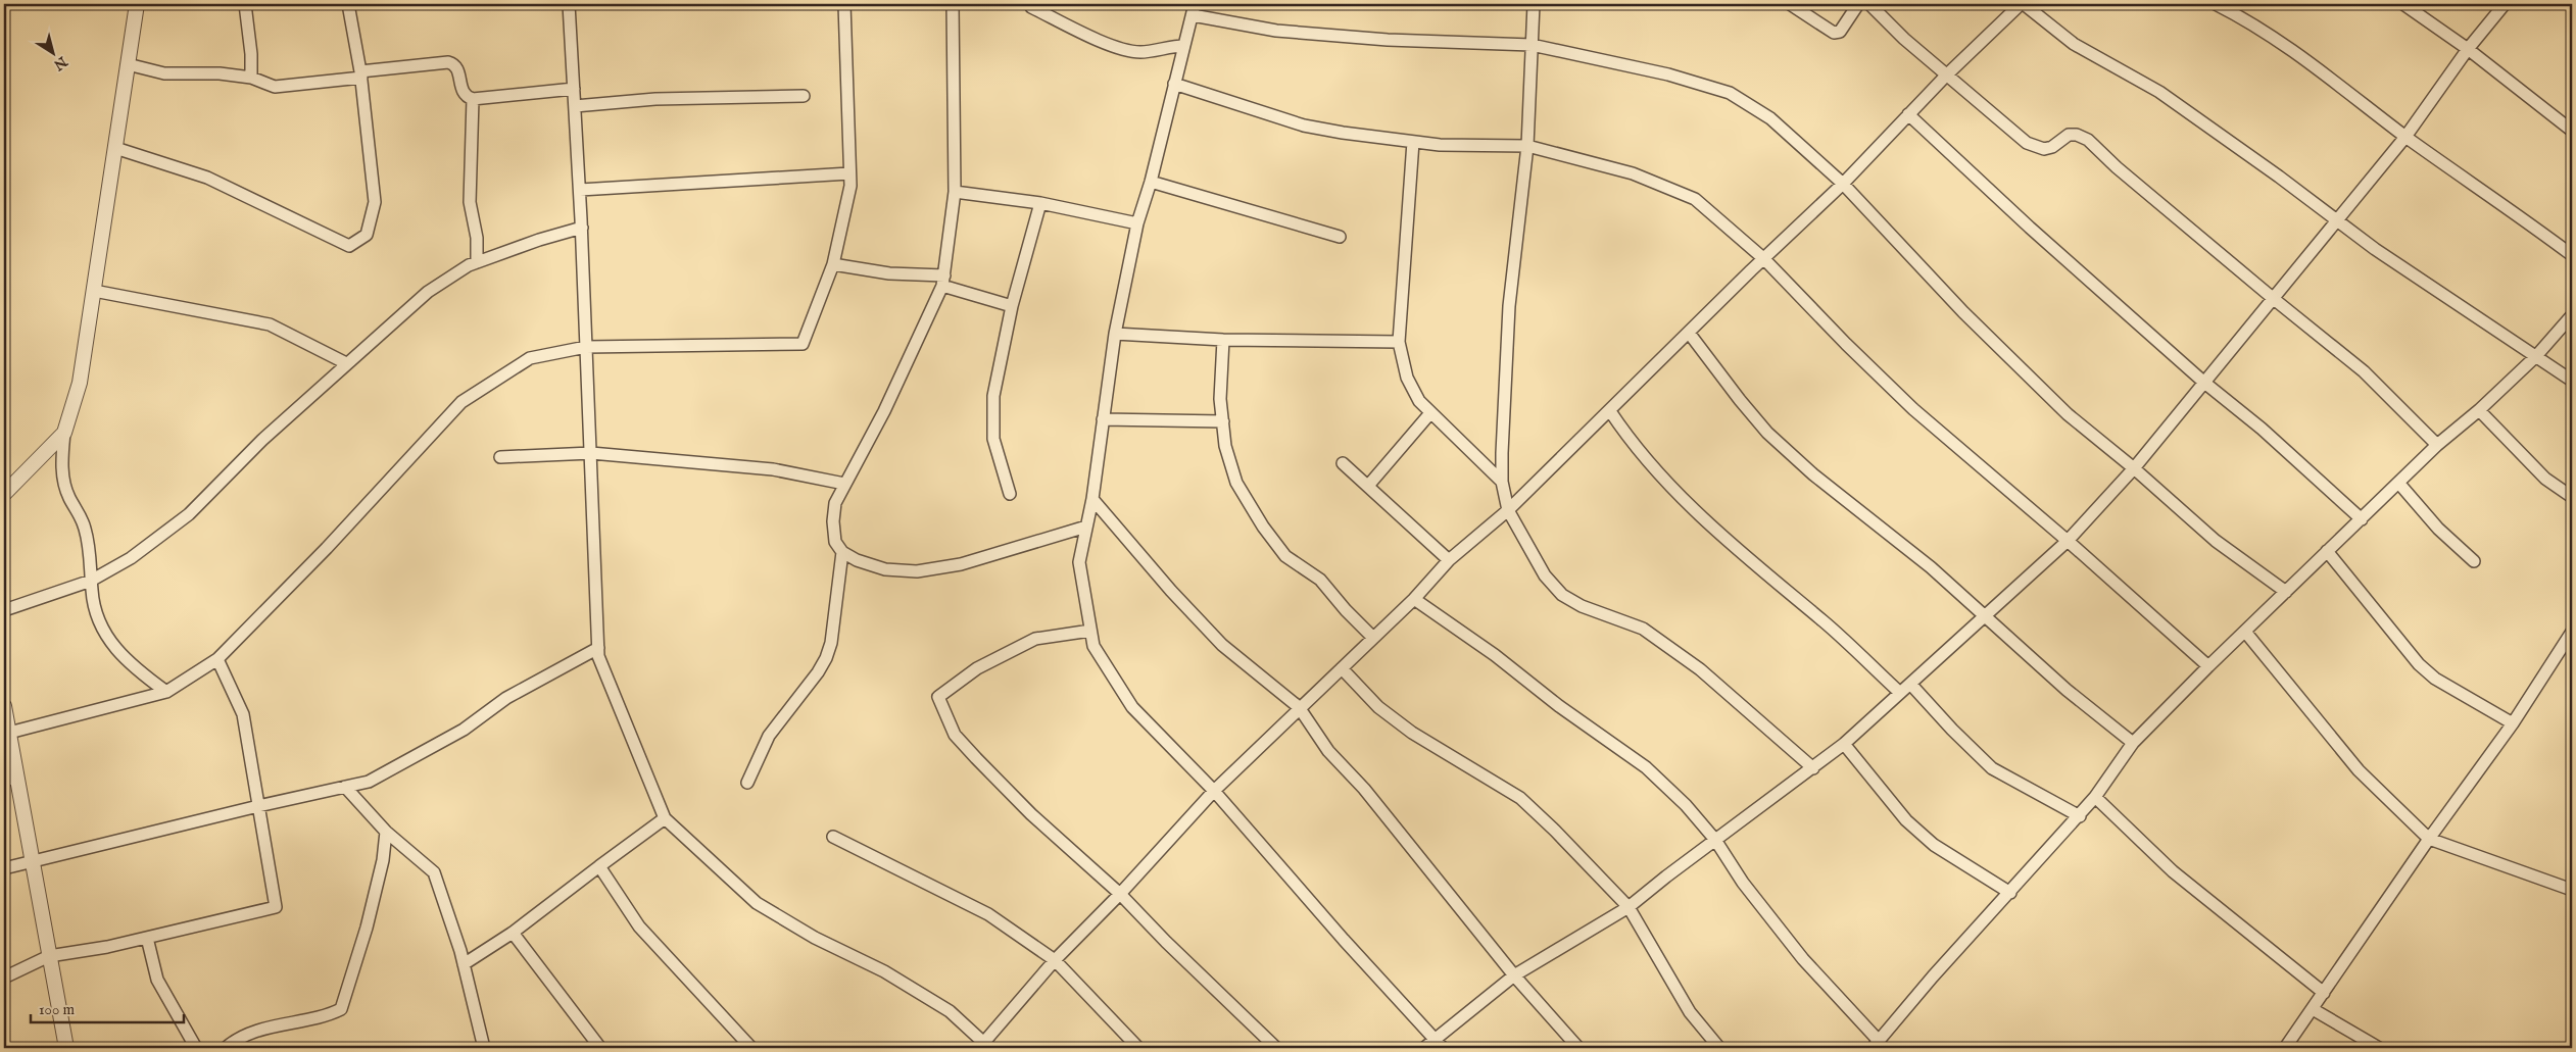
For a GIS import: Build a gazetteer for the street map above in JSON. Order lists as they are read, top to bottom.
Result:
{
  "scale_bar": "100 m",
  "north": "bottom right"
}
